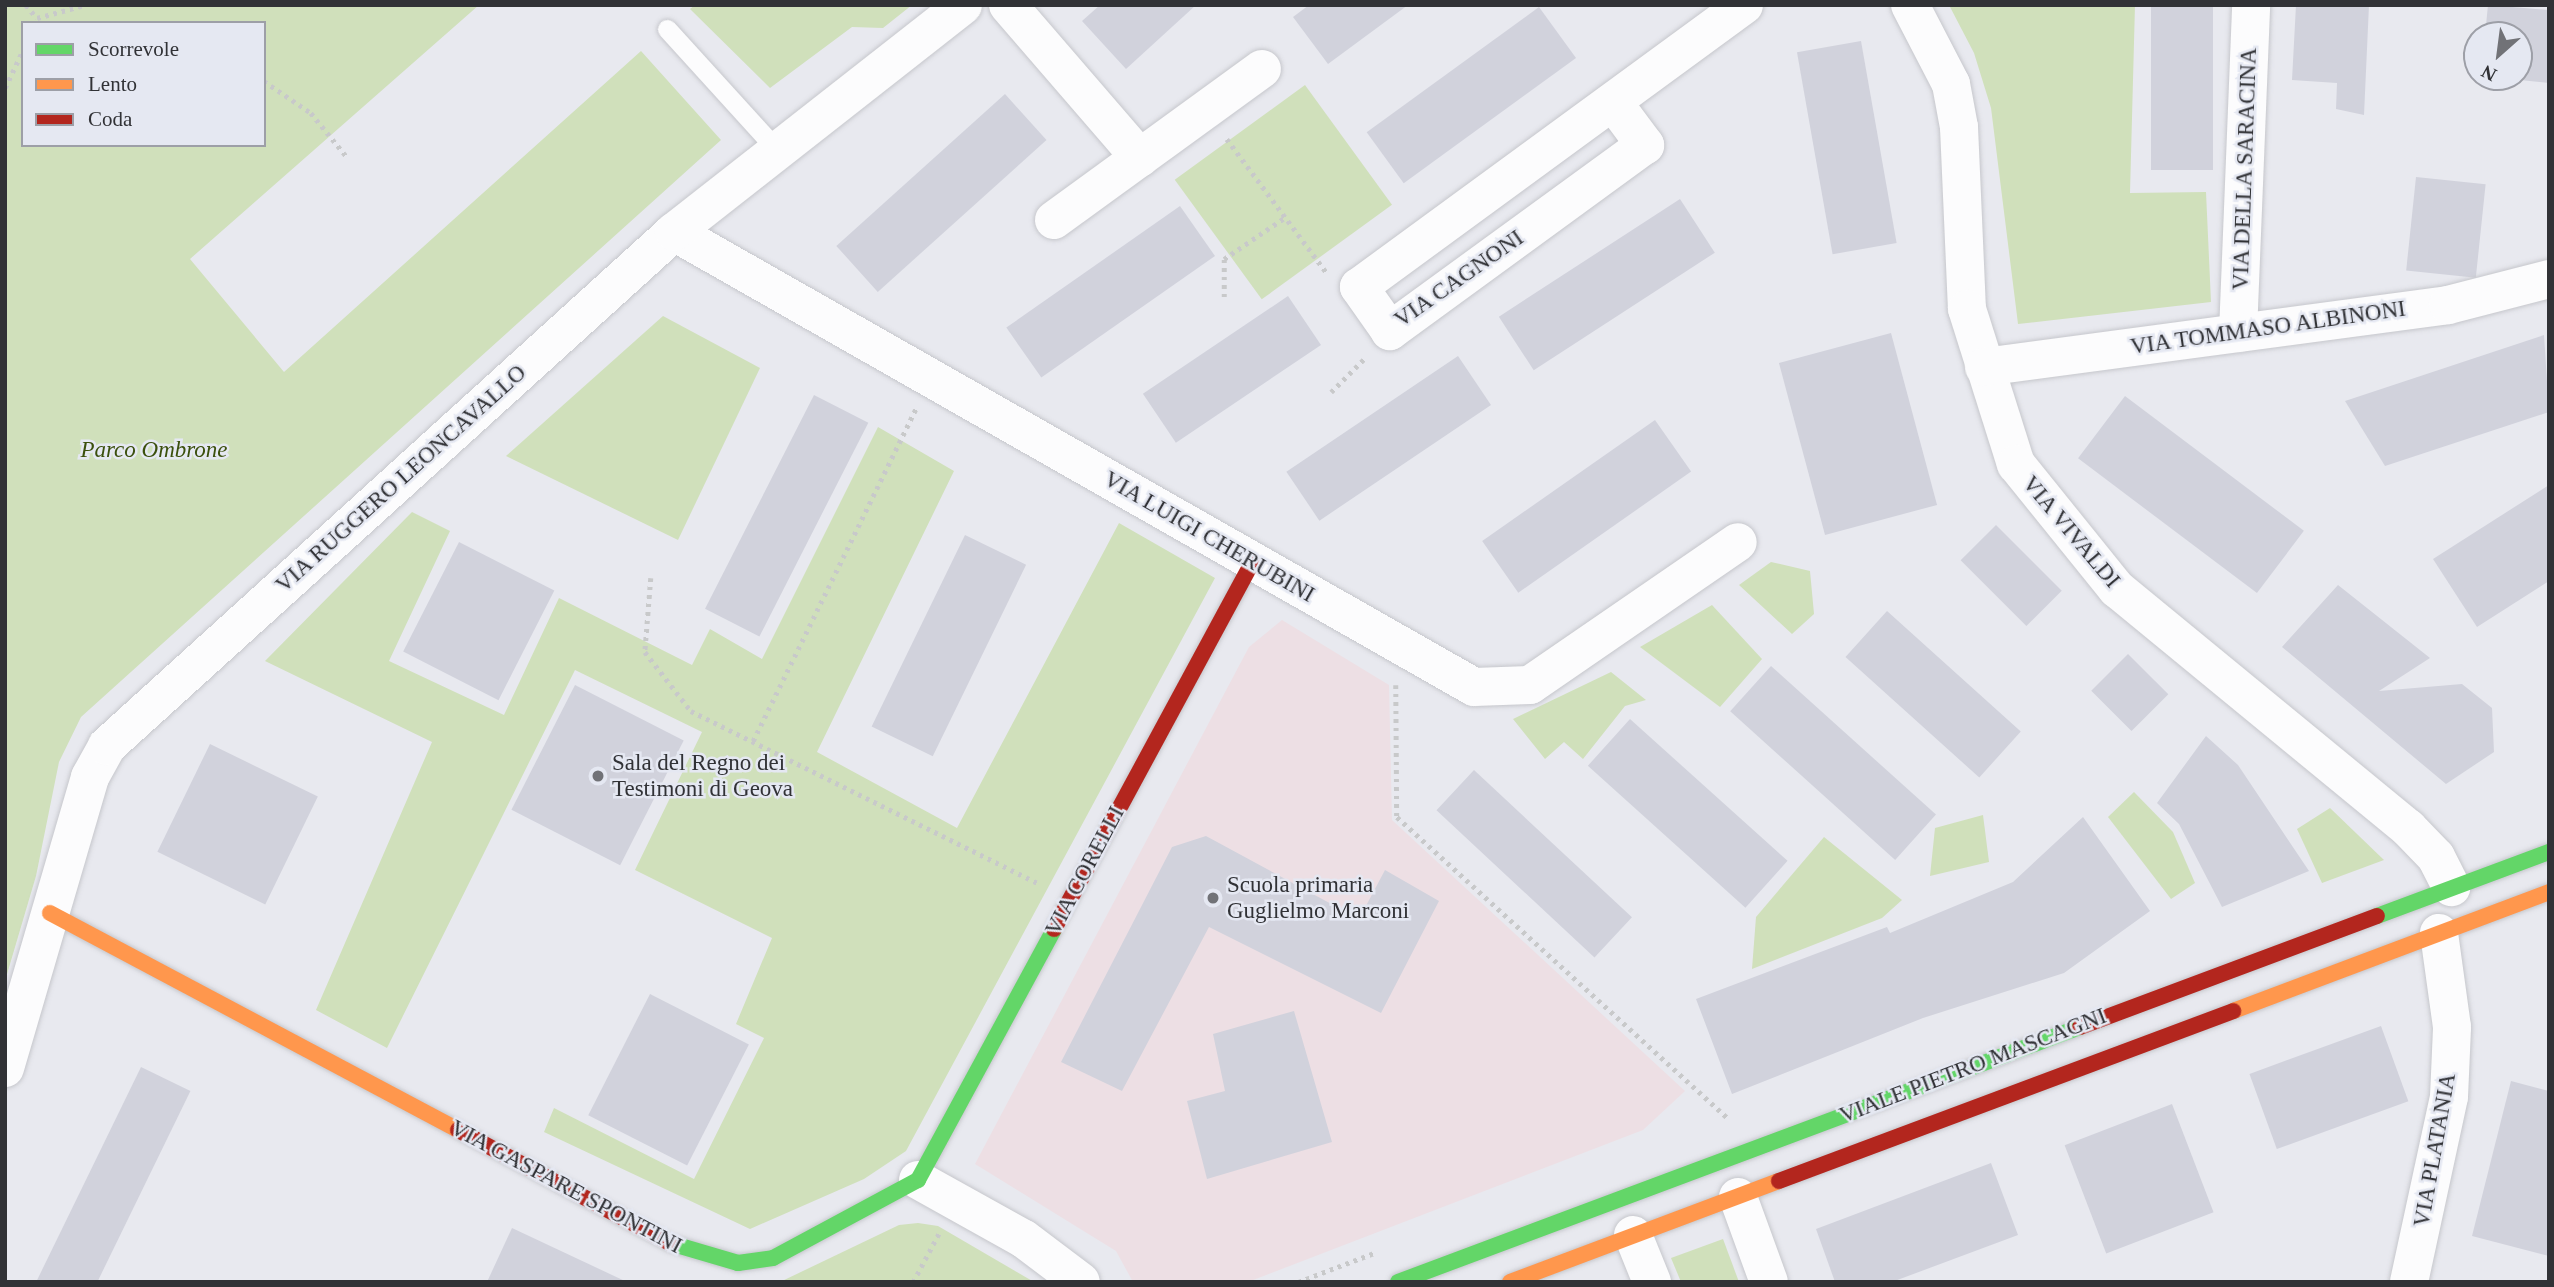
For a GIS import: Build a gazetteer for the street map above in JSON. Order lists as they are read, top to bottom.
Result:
{
  "streets": {
    "main road": ["VIA CORELLI", "VIALE PIETRO MASCAGNI", "VIA GASPARE SPONTINI"],
    "street": [
      "VIA DELLA SARACINA",
      "VIA CAGNONI",
      "VIA TOMMASO ALBINONI",
      "VIA RUGGERO LEONCAVALLO",
      "VIA VIVALDI",
      "VIA LUIGI CHERUBINI",
      "VIA PLATANIA"
    ]
  },
  "crossings": [
    ["VIA DELLA SARACINA", "VIA TOMMASO ALBINONI"],
    ["VIA TOMMASO ALBINONI", "VIA VIVALDI"],
    ["VIA RUGGERO LEONCAVALLO", "VIA LUIGI CHERUBINI"],
    ["VIA RUGGERO LEONCAVALLO", "VIA GASPARE SPONTINI"],
    ["VIA VIVALDI", "VIALE PIETRO MASCAGNI"],
    ["VIA LUIGI CHERUBINI", "VIA CORELLI"],
    ["VIA CORELLI", "VIA GASPARE SPONTINI"],
    ["VIALE PIETRO MASCAGNI", "VIA PLATANIA"]
  ],
  "parks": ["Parco Ombrone"],
  "places": ["Sala del Regno dei Testimoni di Geova", "Scuola primaria Guglielmo Marconi"],
  "legend": ["Scorrevole", "Lento", "Coda"],
  "north": "bottom left"
}
